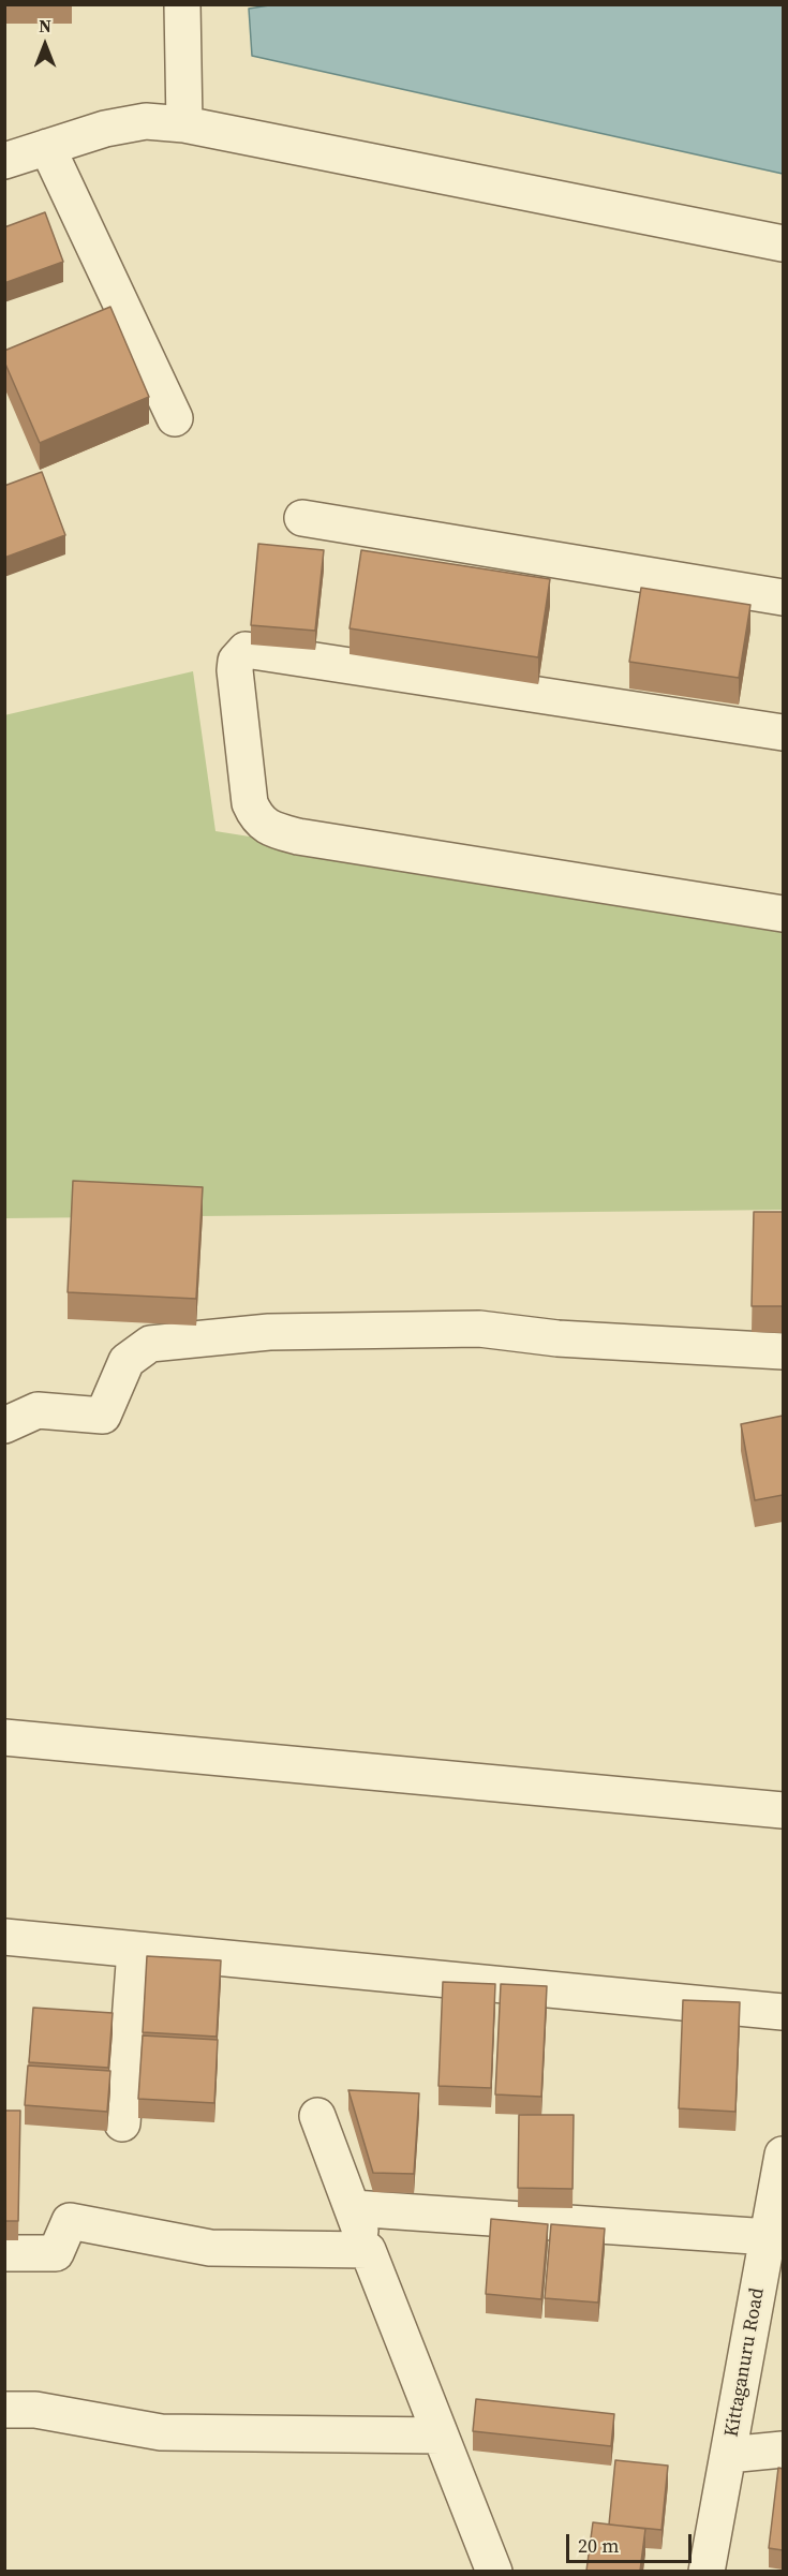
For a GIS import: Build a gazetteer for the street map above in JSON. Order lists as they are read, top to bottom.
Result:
{
  "streets": {
    "street": ["Kittaganuru Road"]
  },
  "scale_bar": "20 m",
  "north": "top"
}
